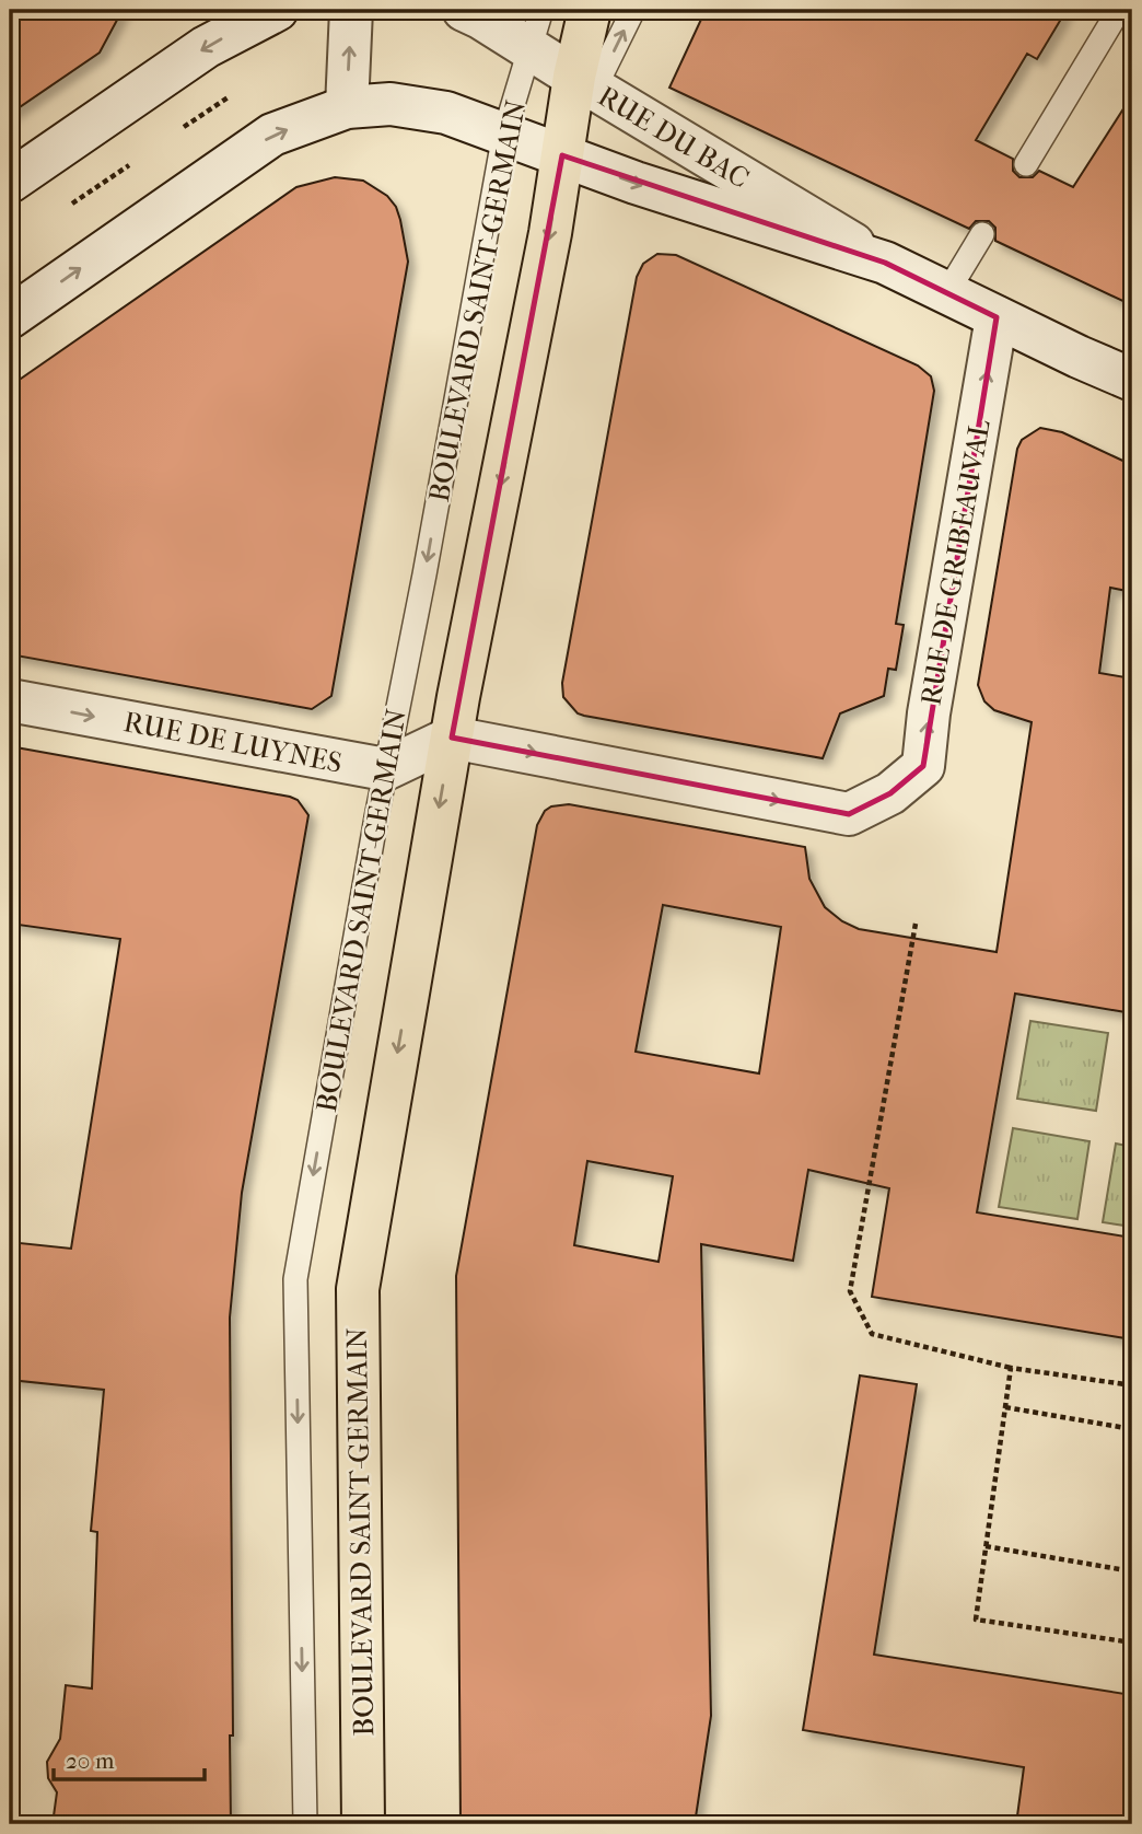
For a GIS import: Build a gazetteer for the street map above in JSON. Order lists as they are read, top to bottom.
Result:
{
  "streets": {
    "main road": ["BOULEVARD SAINT-GERMAIN"],
    "street": ["RUE DU BAC", "RUE DE GRIBEAUVAL", "RUE DE LUYNES"]
  },
  "crossings": [
    ["RUE DU BAC", "BOULEVARD SAINT-GERMAIN"],
    ["RUE DU BAC", "RUE DE GRIBEAUVAL"],
    ["BOULEVARD SAINT-GERMAIN", "RUE DE GRIBEAUVAL"],
    ["BOULEVARD SAINT-GERMAIN", "RUE DE LUYNES"]
  ],
  "one_way": ["BOULEVARD SAINT-GERMAIN", "RUE DE LUYNES"],
  "scale_bar": "20 m"
}
